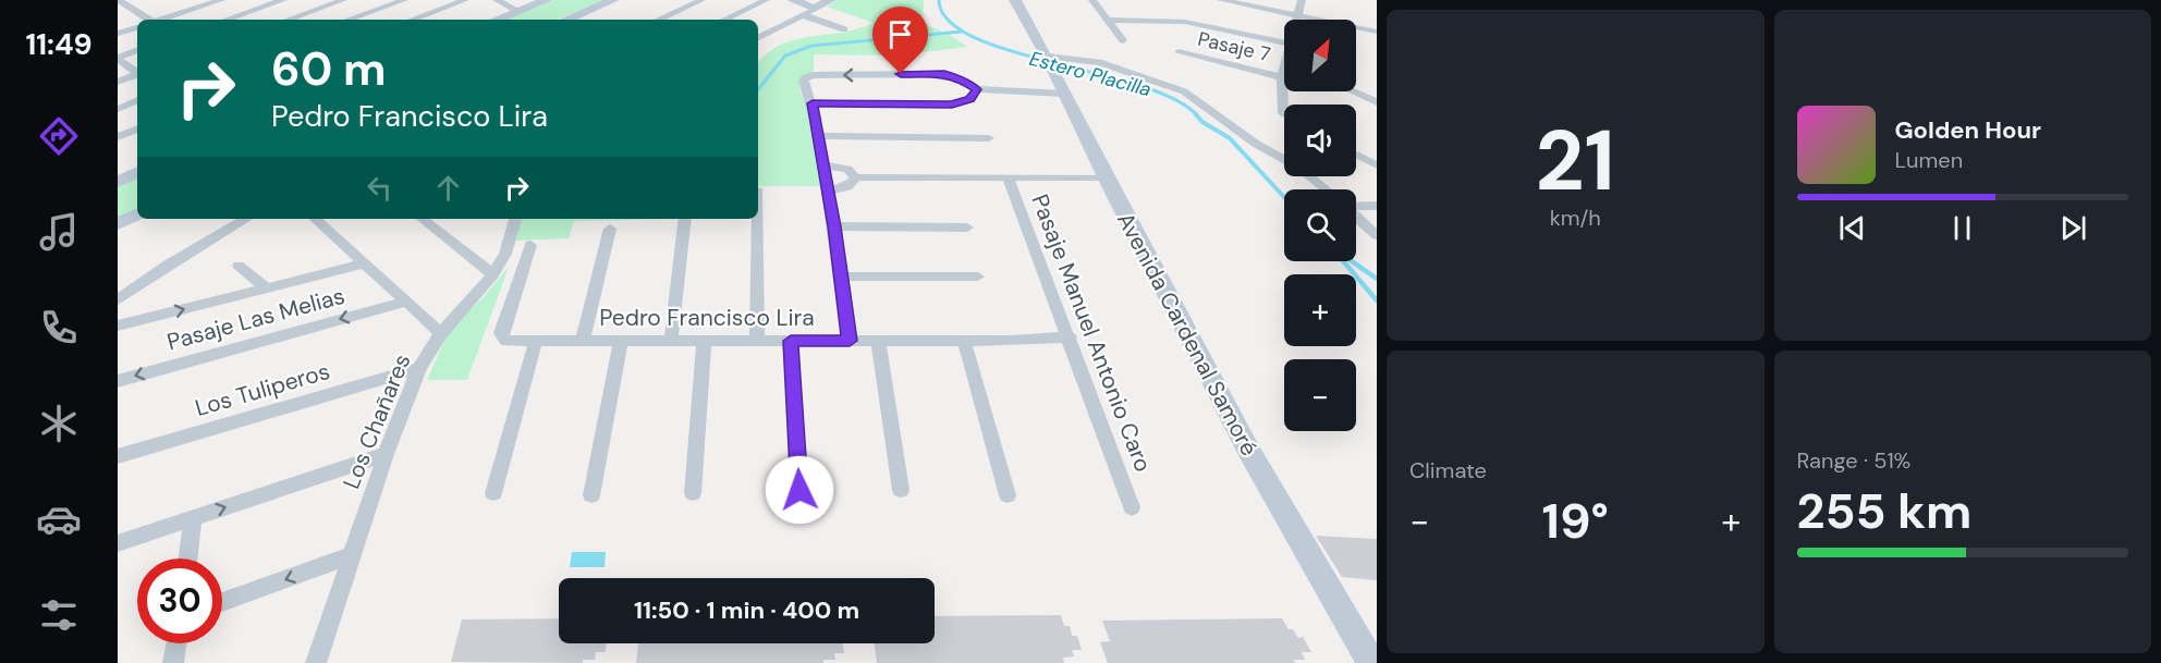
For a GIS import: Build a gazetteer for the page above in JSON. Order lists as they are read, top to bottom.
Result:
{
  "streets": {
    "main road": ["Avenida Cardenal Samoré"],
    "street": [
      "Pasaje 7",
      "Pedro Francisco Lira",
      "Pasaje Las Melias",
      "Pasaje Manuel Antonio Caro",
      "Los Tuliperos",
      "Los Chañares"
    ]
  },
  "crossings": [
    ["Pedro Francisco Lira", "Pasaje Manuel Antonio Caro"],
    ["Los Tuliperos", "Los Chañares"]
  ],
  "water": ["Estero Placilla"],
  "north": "top right",
  "page": {
    "tabs": "11:49",
    "tile": [
      ["21", "km/h"],
      "Climate",
      ["Range · 51%", "255 km"]
    ],
    "map_buttons": ["+", "−"],
    "turn": ["60 m", "Pedro Francisco Lira"],
    "song": ["Golden Hour", "Lumen"],
    "heat": ["−", "19°", "+"],
    "limit": "30",
    "trip": "11:50 · 1 min · 400 m"
  }
}
